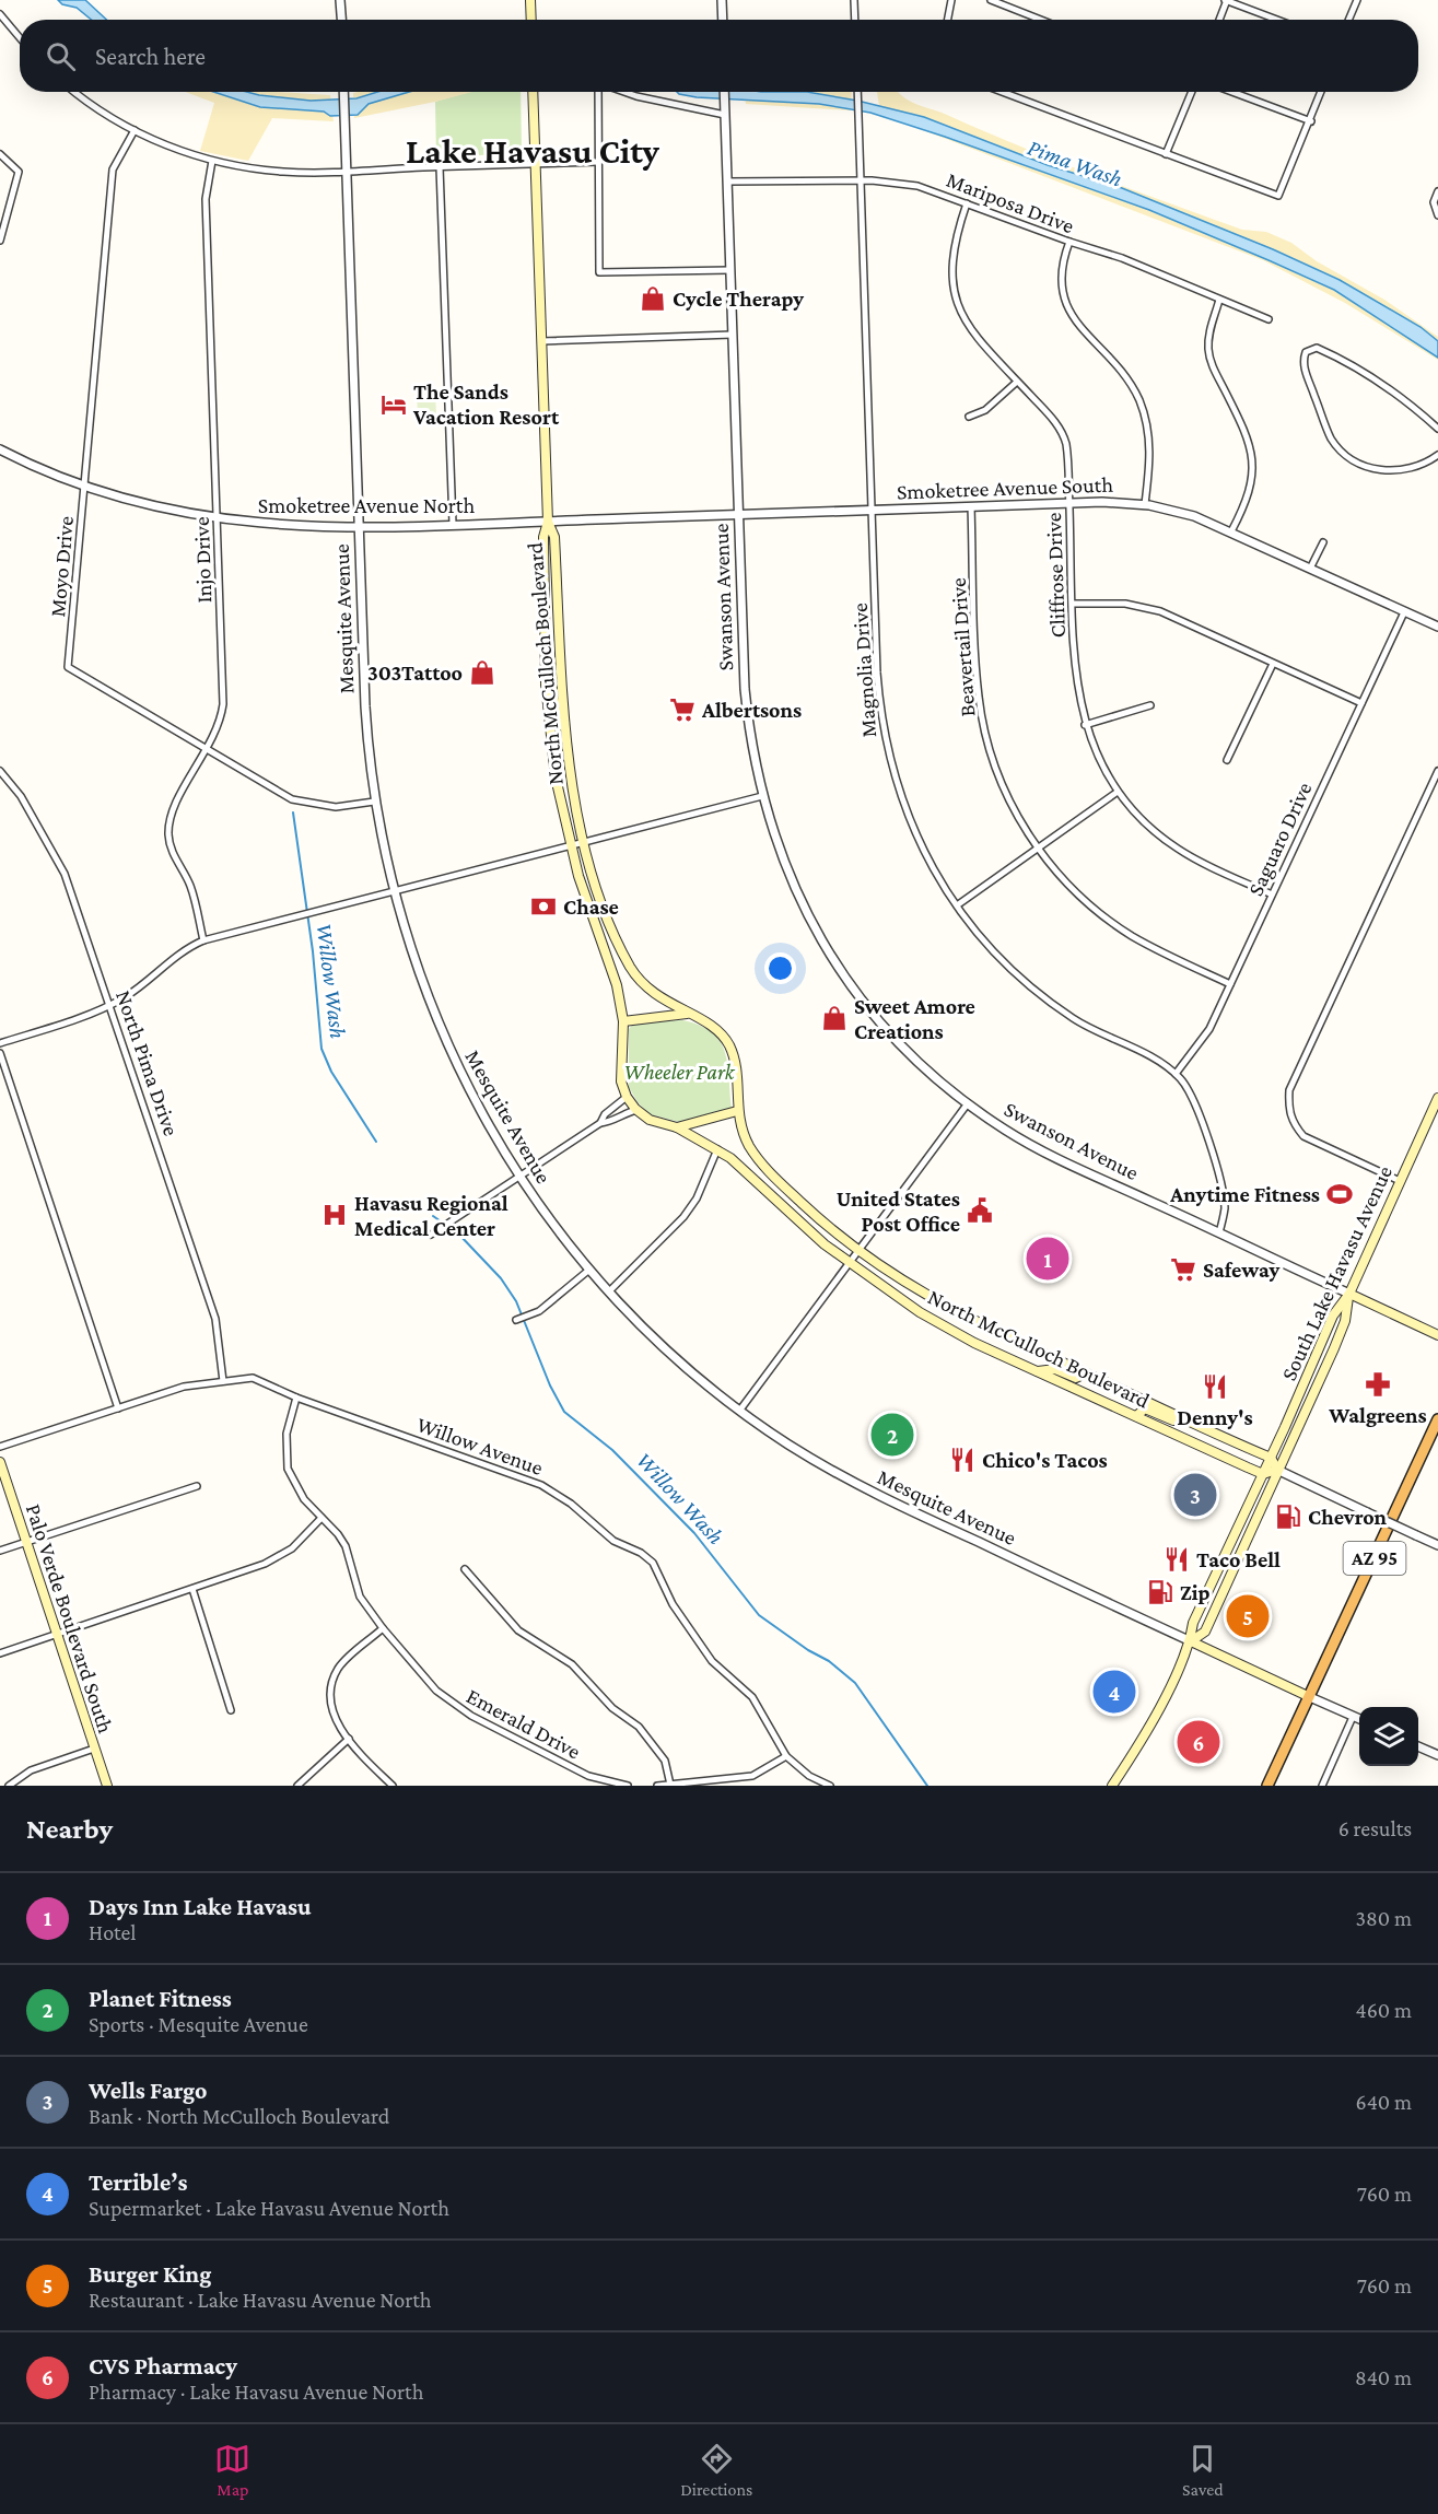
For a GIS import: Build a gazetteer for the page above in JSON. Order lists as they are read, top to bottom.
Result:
{
  "streets": {
    "highway": ["AZ 95"],
    "main road": [
      "Swanson Avenue",
      "Mesquite Avenue",
      "North McCulloch Boulevard",
      "South Lake Havasu Avenue",
      "Palo Verde Boulevard South"
    ],
    "street": [
      "Mariposa Drive",
      "Smoketree Avenue South",
      "Smoketree Avenue North",
      "Injo Drive",
      "Moyo Drive",
      "Cliffrose Drive",
      "Beavertail Drive",
      "Magnolia Drive",
      "Saguaro Drive",
      "North Pima Drive",
      "Willow Avenue",
      "Emerald Drive"
    ]
  },
  "crossings": [
    ["Mariposa Drive", "Cliffrose Drive"],
    ["Mariposa Drive", "Swanson Avenue"],
    ["Mariposa Drive", "Magnolia Drive"],
    ["Smoketree Avenue South", "Smoketree Avenue North"],
    ["Smoketree Avenue South", "Cliffrose Drive"],
    ["Smoketree Avenue South", "Swanson Avenue"],
    ["Smoketree Avenue South", "Beavertail Drive"],
    ["Smoketree Avenue South", "North McCulloch Boulevard"],
    ["Smoketree Avenue South", "Magnolia Drive"],
    ["Smoketree Avenue South", "Saguaro Drive"],
    ["Smoketree Avenue North", "Injo Drive"],
    ["Smoketree Avenue North", "Moyo Drive"],
    ["Smoketree Avenue North", "Mesquite Avenue"],
    ["Smoketree Avenue North", "North McCulloch Boulevard"],
    ["Injo Drive", "Moyo Drive"],
    ["Moyo Drive", "Mesquite Avenue"],
    ["Cliffrose Drive", "Saguaro Drive"],
    ["Swanson Avenue", "Magnolia Drive"],
    ["Swanson Avenue", "South Lake Havasu Avenue"],
    ["Mesquite Avenue", "South Lake Havasu Avenue"],
    ["Mesquite Avenue", "AZ 95"],
    ["Beavertail Drive", "Saguaro Drive"],
    ["North McCulloch Boulevard", "South Lake Havasu Avenue"],
    ["Magnolia Drive", "Saguaro Drive"],
    ["North Pima Drive", "Willow Avenue"],
    ["Willow Avenue", "Emerald Drive"]
  ],
  "districts": ["Lake Havasu City"],
  "water": ["Pima Wash", "Willow Wash"],
  "parks": ["Wheeler Park"],
  "places": {
    "shop": ["Cycle Therapy", "303Tattoo", "Sweet Amore Creations"],
    "hotel": ["The Sands Vacation Resort"],
    "supermarket": ["Albertsons", "Safeway"],
    "bank": ["Chase"],
    "sports": ["Anytime Fitness"],
    "public building": ["United States Post Office"],
    "hospital": ["Havasu Regional Medical Center"],
    "pharmacy": ["Walgreens"],
    "restaurant": ["Denny's", "Chico's Tacos", "Taco Bell"],
    "fuel station": ["Chevron", "Zip"]
  },
  "page": {
    "search": "Search here",
    "pins": [
      "1",
      "2",
      "3",
      "5",
      "4",
      "6"
    ],
    "heading": ["Nearby", "6 results"],
    "list": [
      {
        "mark": "1",
        "name": "Days Inn Lake Havasu",
        "note": "Hotel",
        "value": "380 m"
      },
      {
        "mark": "2",
        "name": "Planet Fitness",
        "note": "Sports · Mesquite Avenue",
        "value": "460 m"
      },
      {
        "mark": "3",
        "name": "Wells Fargo",
        "note": "Bank · North McCulloch Boulevard",
        "value": "640 m"
      },
      {
        "mark": "4",
        "name": "Terrible’s",
        "note": "Supermarket · Lake Havasu Avenue North",
        "value": "760 m"
      },
      {
        "mark": "5",
        "name": "Burger King",
        "note": "Restaurant · Lake Havasu Avenue North",
        "value": "760 m"
      },
      {
        "mark": "6",
        "name": "CVS Pharmacy",
        "note": "Pharmacy · Lake Havasu Avenue North",
        "value": "840 m"
      }
    ],
    "nav": ["Map", "Directions", "Saved"]
  }
}
